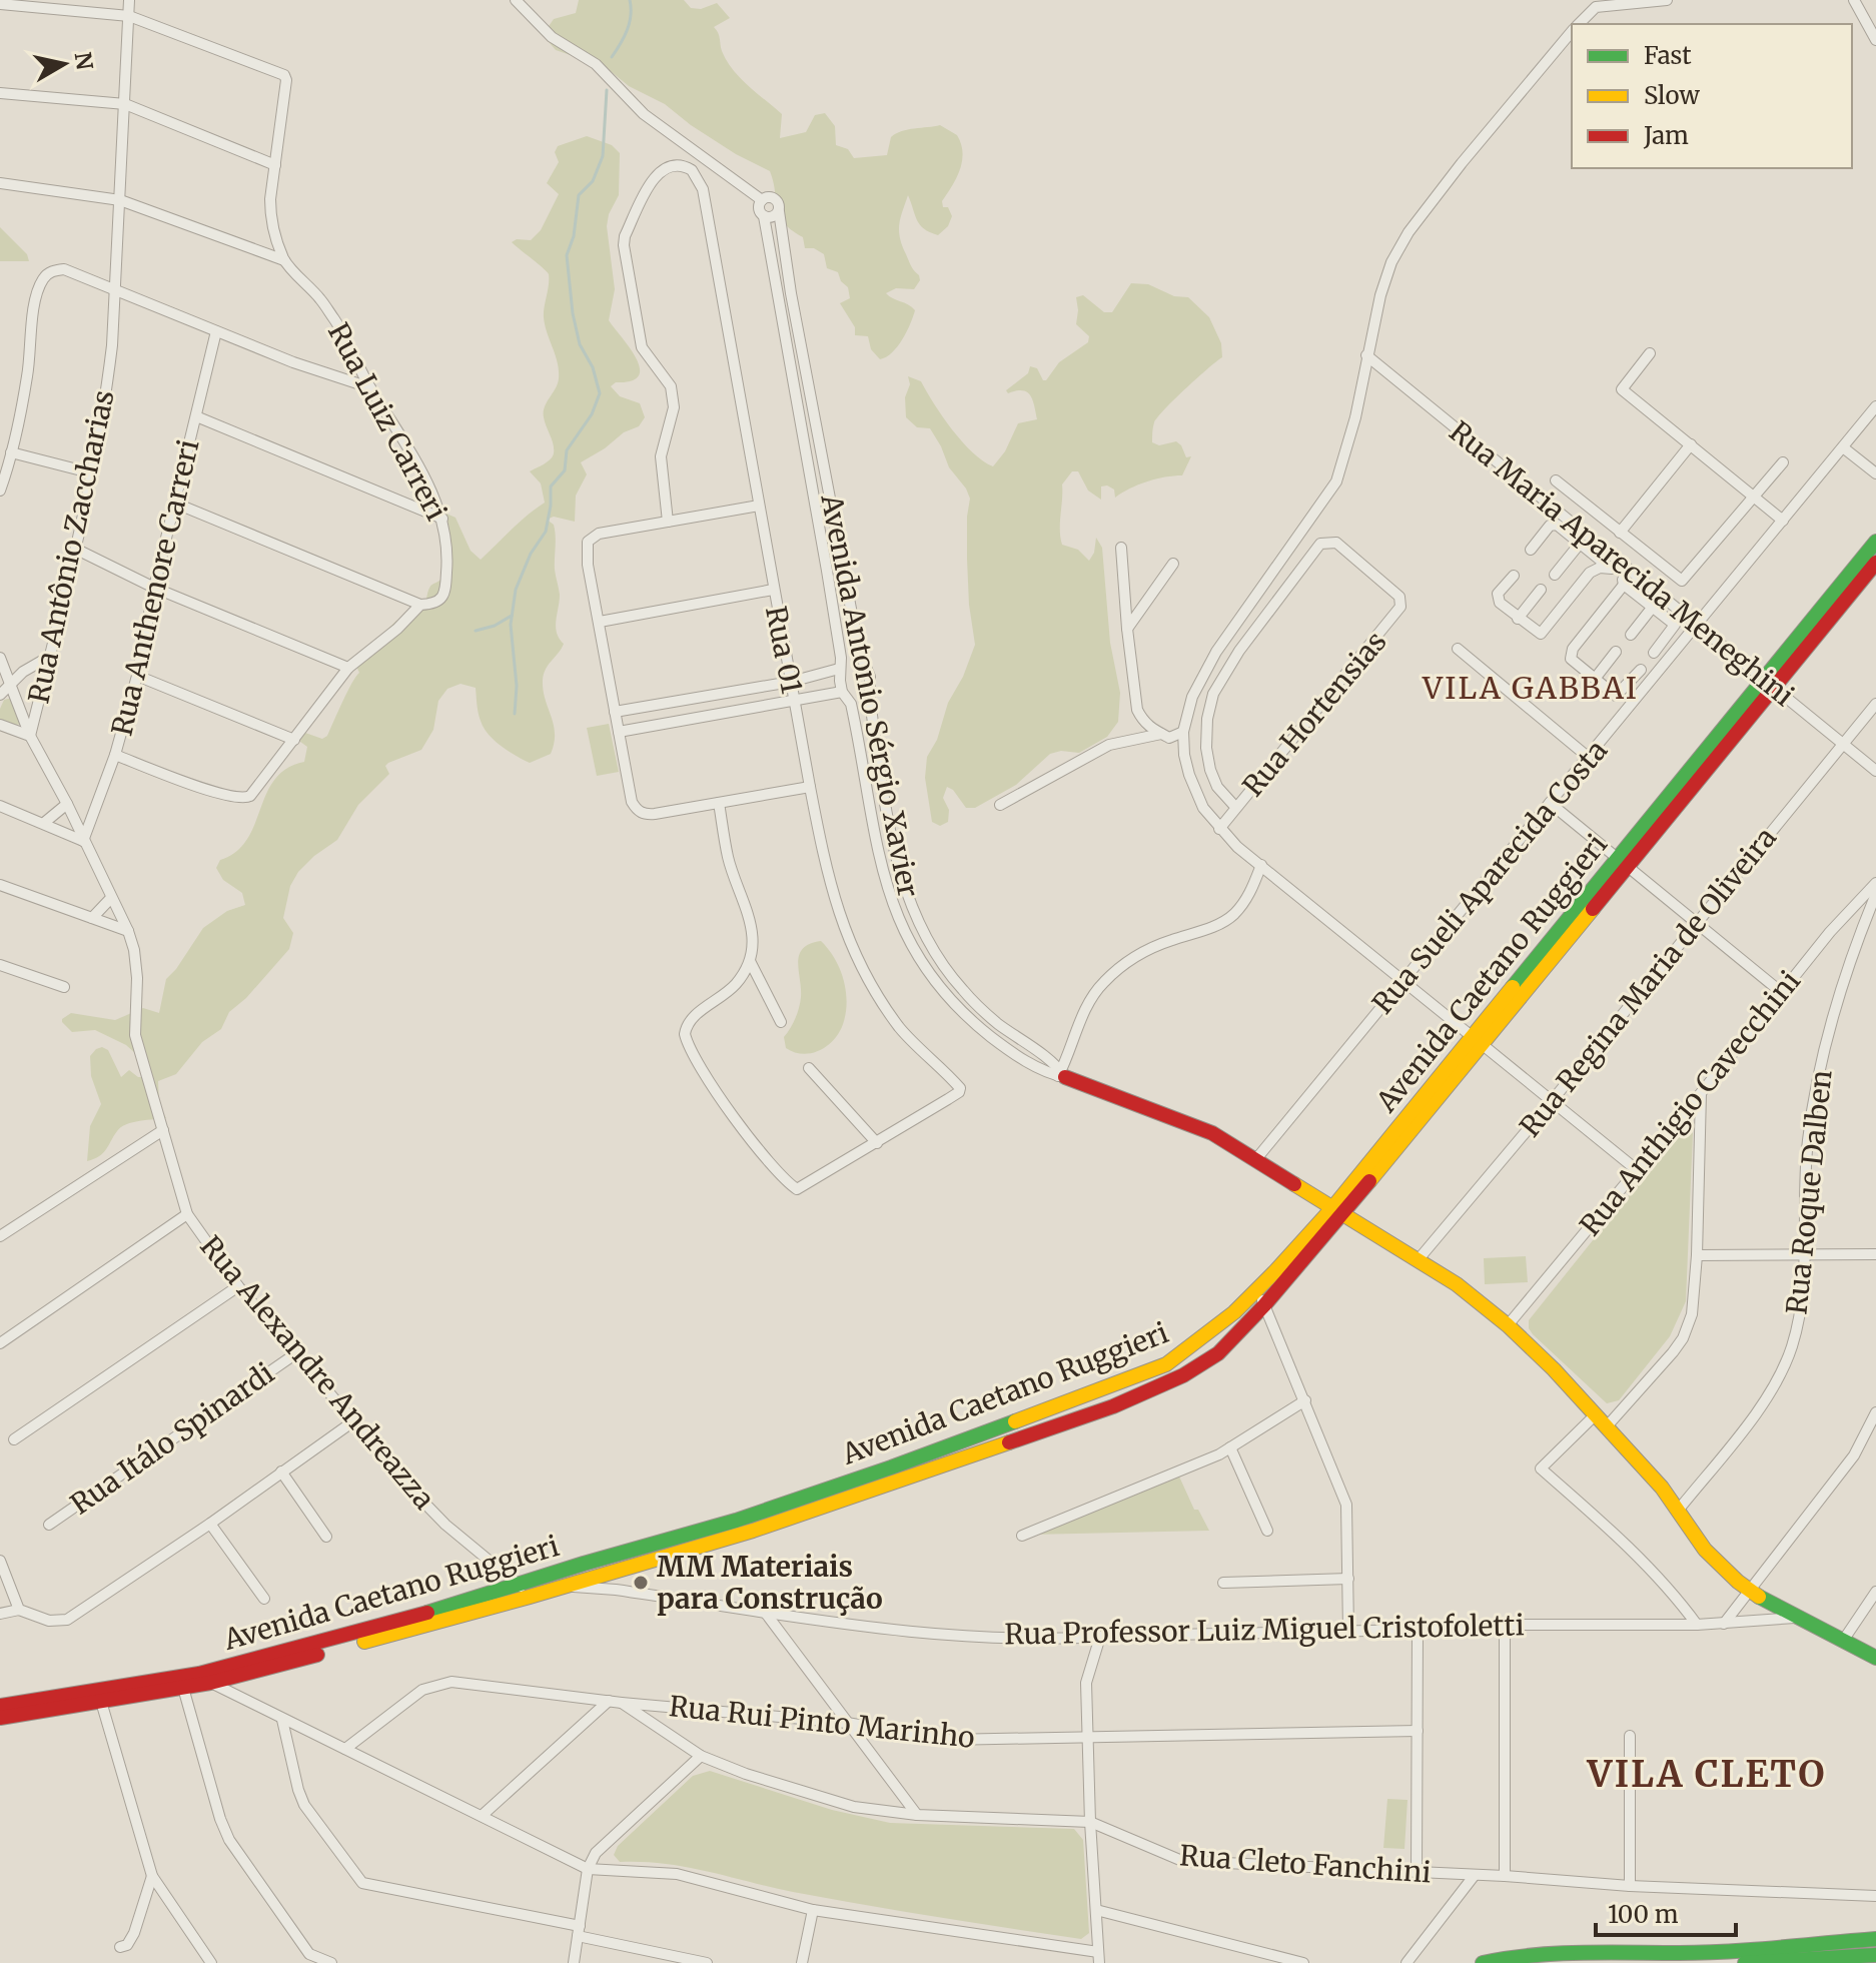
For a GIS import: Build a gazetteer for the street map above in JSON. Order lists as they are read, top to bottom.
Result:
{
  "streets": {
    "main road": ["Avenida Caetano Ruggieri"],
    "street": [
      "Rua Luiz Carreri",
      "Rua Antônio Zaccharias",
      "Rua Maria Aparecida Meneghini",
      "Rua Anthenore Carreri",
      "Rua 01",
      "Avenida Antonio Sérgio Xavier",
      "Rua Hortensias",
      "Rua Sueli Aparecida Costa",
      "Rua Regina Maria de Oliveira",
      "Rua Anthigio Cavecchini",
      "Rua Roque Dalben",
      "Rua Alexandre Andreazza",
      "Rua Itálo Spinardi",
      "Rua Professor Luiz Miguel Cristofoletti",
      "Rua Rui Pinto Marinho",
      "Rua Cleto Fanchini"
    ]
  },
  "crossings": [
    ["Rua Luiz Carreri", "Rua Antônio Zaccharias"],
    ["Rua Luiz Carreri", "Rua Anthenore Carreri"],
    ["Rua Antônio Zaccharias", "Rua Anthenore Carreri"],
    ["Rua Antônio Zaccharias", "Rua Alexandre Andreazza"],
    ["Rua Maria Aparecida Meneghini", "Rua Sueli Aparecida Costa"],
    ["Rua Maria Aparecida Meneghini", "Avenida Caetano Ruggieri"],
    ["Rua Maria Aparecida Meneghini", "Rua Regina Maria de Oliveira"],
    ["Rua Anthenore Carreri", "Rua Alexandre Andreazza"],
    ["Avenida Caetano Ruggieri", "Rua Alexandre Andreazza"],
    ["Avenida Caetano Ruggieri", "Rua Professor Luiz Miguel Cristofoletti"],
    ["Rua Alexandre Andreazza", "Rua Itálo Spinardi"],
    ["Rua Rui Pinto Marinho", "Rua Cleto Fanchini"]
  ],
  "districts": ["VILA GABBAI", "VILA CLETO"],
  "places": ["MM Materiais para Construção"],
  "legend": ["Fast", "Slow", "Jam"],
  "scale_bar": "100 m",
  "north": "right"
}
